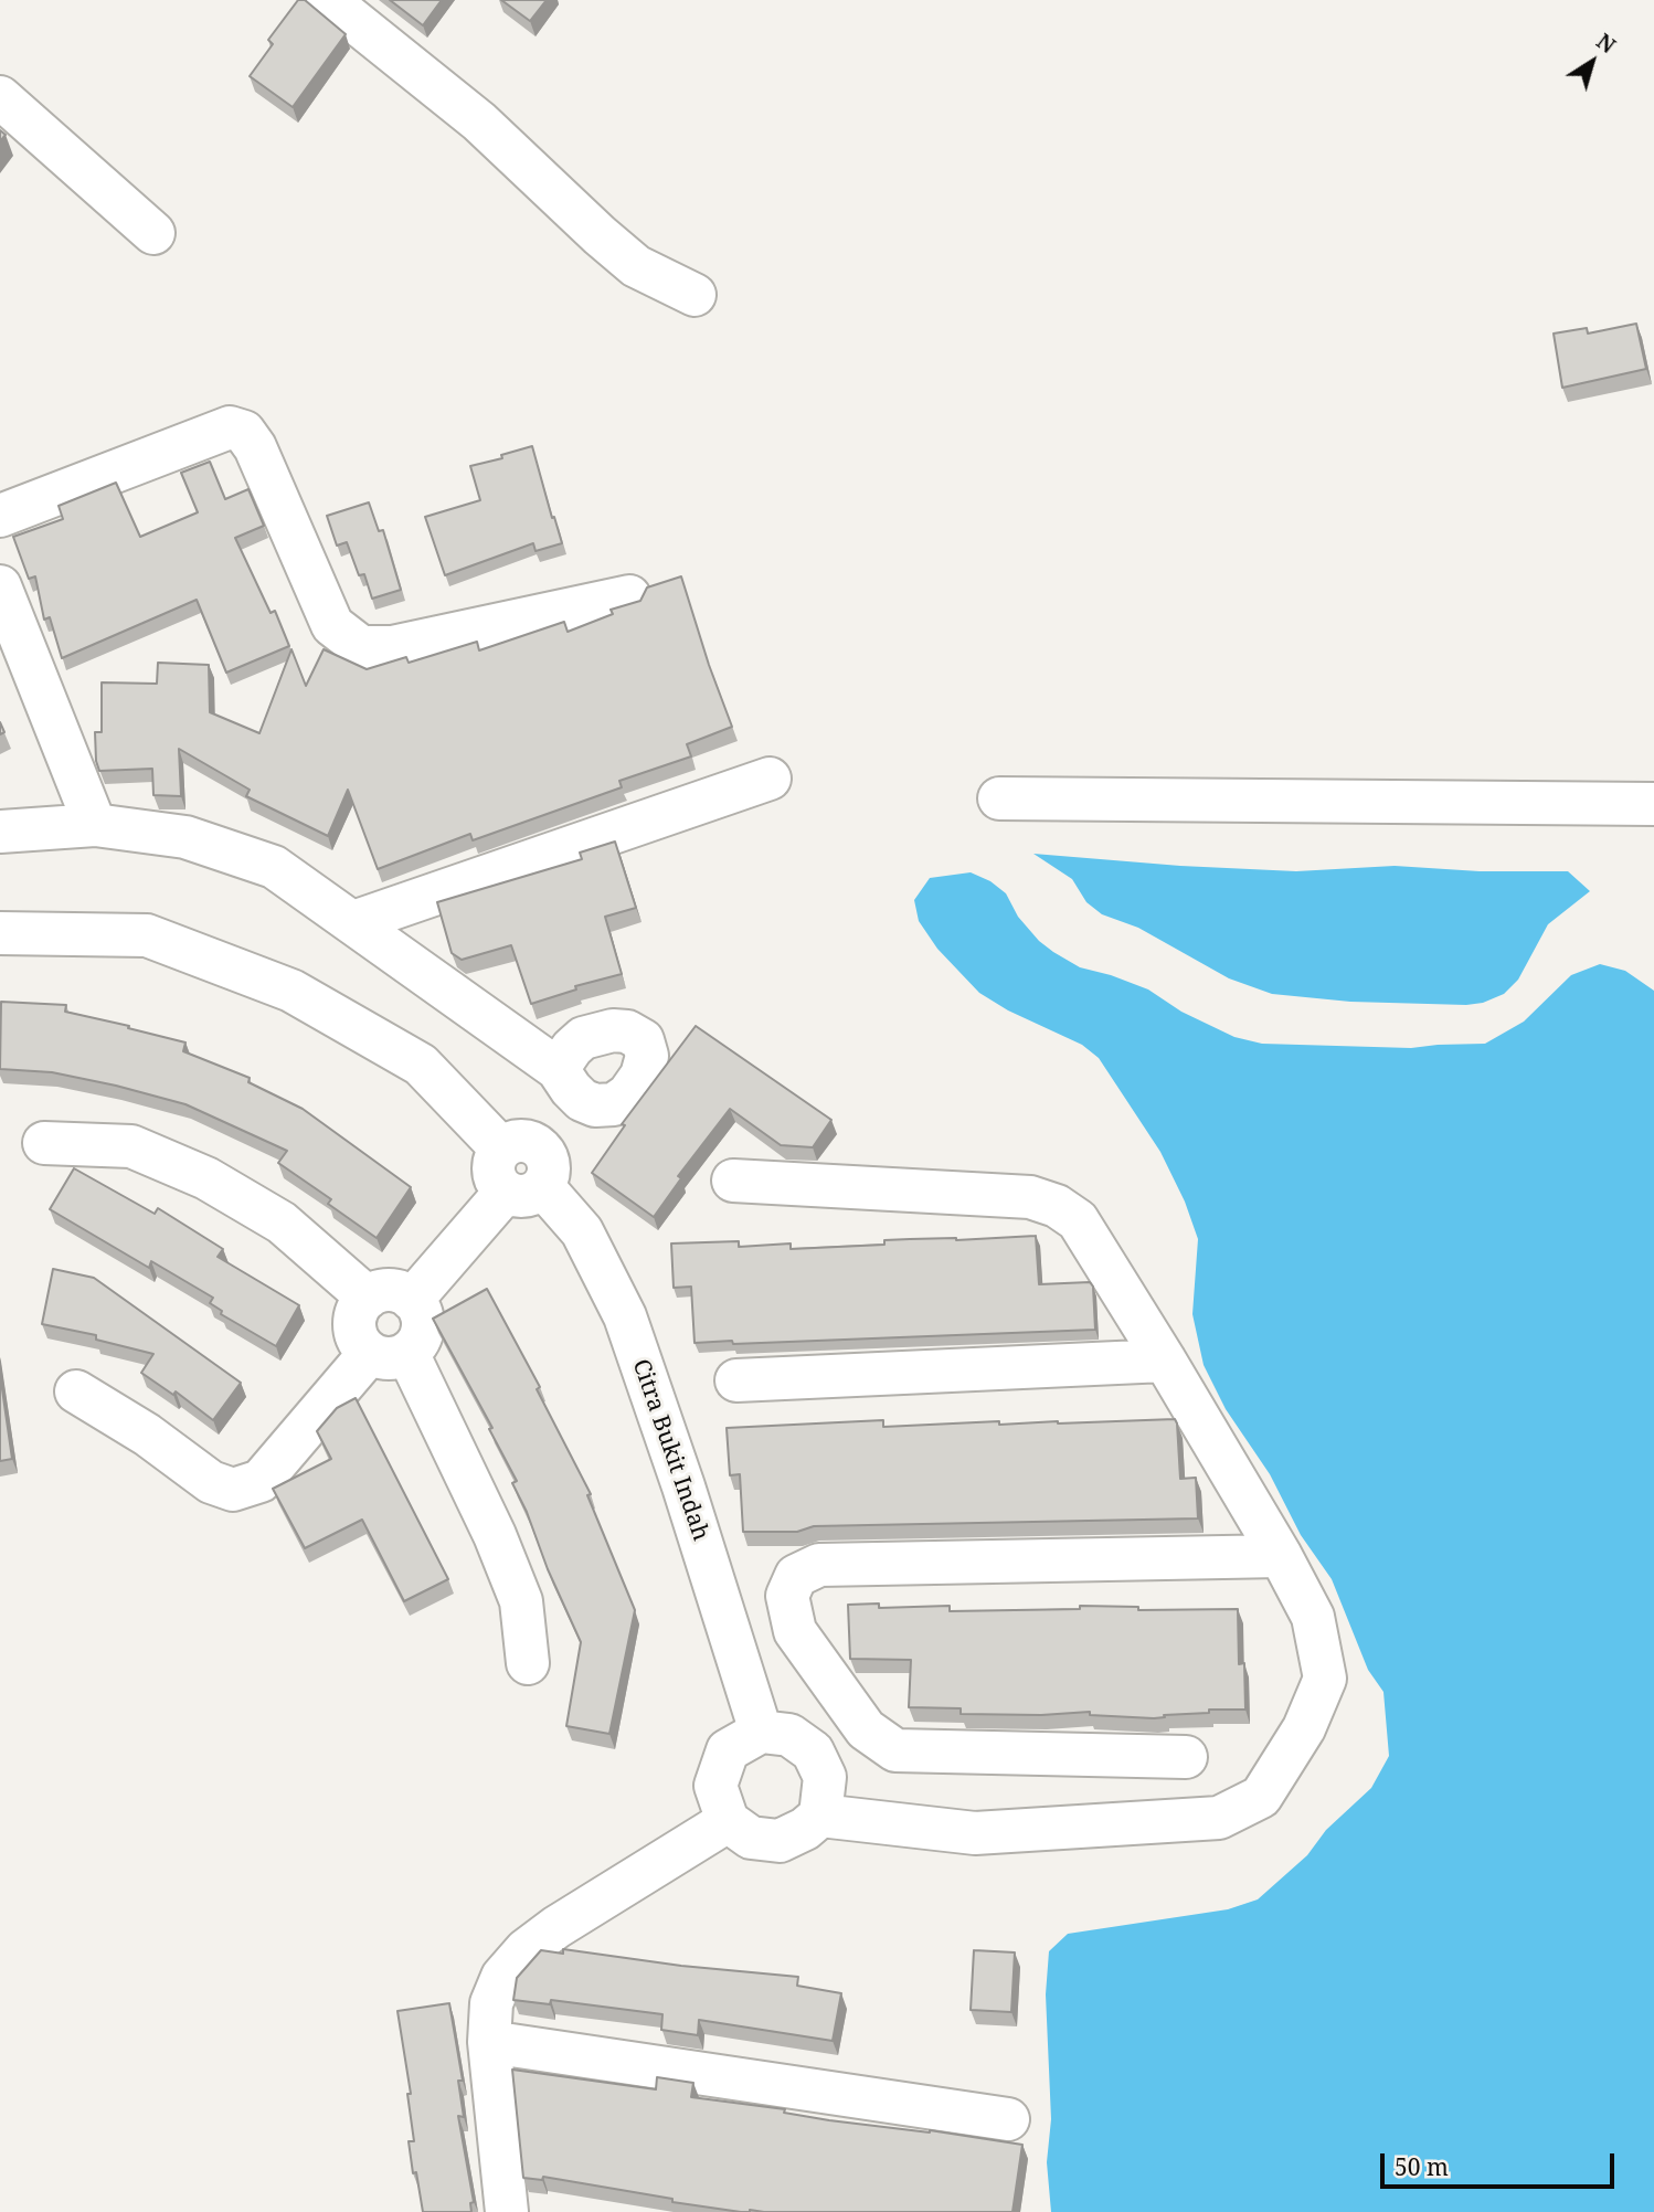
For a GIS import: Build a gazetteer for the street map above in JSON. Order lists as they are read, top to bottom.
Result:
{
  "streets": {
    "street": ["Citra Bukit Indah"]
  },
  "scale_bar": "50 m",
  "north": "top right"
}
